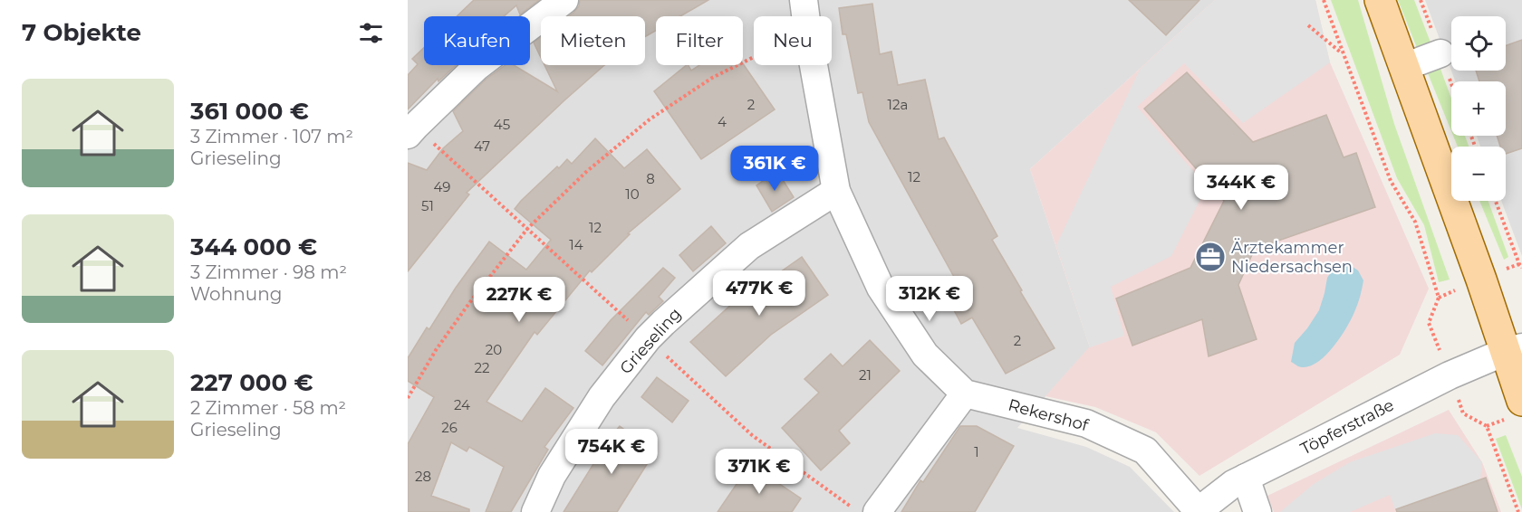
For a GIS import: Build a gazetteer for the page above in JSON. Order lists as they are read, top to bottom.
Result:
{
  "streets": {
    "street": ["Grieseling", "Rekershof", "Töpferstraße"]
  },
  "crossings": [
    ["Rekershof", "Töpferstraße"]
  ],
  "places": {
    "office": ["Ärztekammer Niedersachsen"]
  },
  "house_numbers": [
    "2",
    "12a",
    "4",
    "45",
    "47",
    "12",
    "8",
    "49",
    "10",
    "51",
    "12",
    "14",
    "2",
    "20",
    "22",
    "21",
    "24",
    "26",
    "1",
    "28"
  ],
  "page": {
    "heading": "7 Objekte",
    "map_buttons": ["+", "−"],
    "chip": [
      "Kaufen",
      "Mieten",
      "Filter",
      "Neu"
    ],
    "list": [
      {
        "name": "361 000 €",
        "note": "3 Zimmer · 107 m² · Grieseling"
      },
      {
        "name": "344 000 €",
        "note": "3 Zimmer · 98 m² · Wohnung"
      },
      {
        "name": "227 000 €",
        "note": "2 Zimmer · 58 m² · Grieseling"
      }
    ],
    "price": [
      "361K €",
      "344K €",
      "477K €",
      "312K €",
      "227K €",
      "754K €",
      "371K €"
    ]
  }
}
